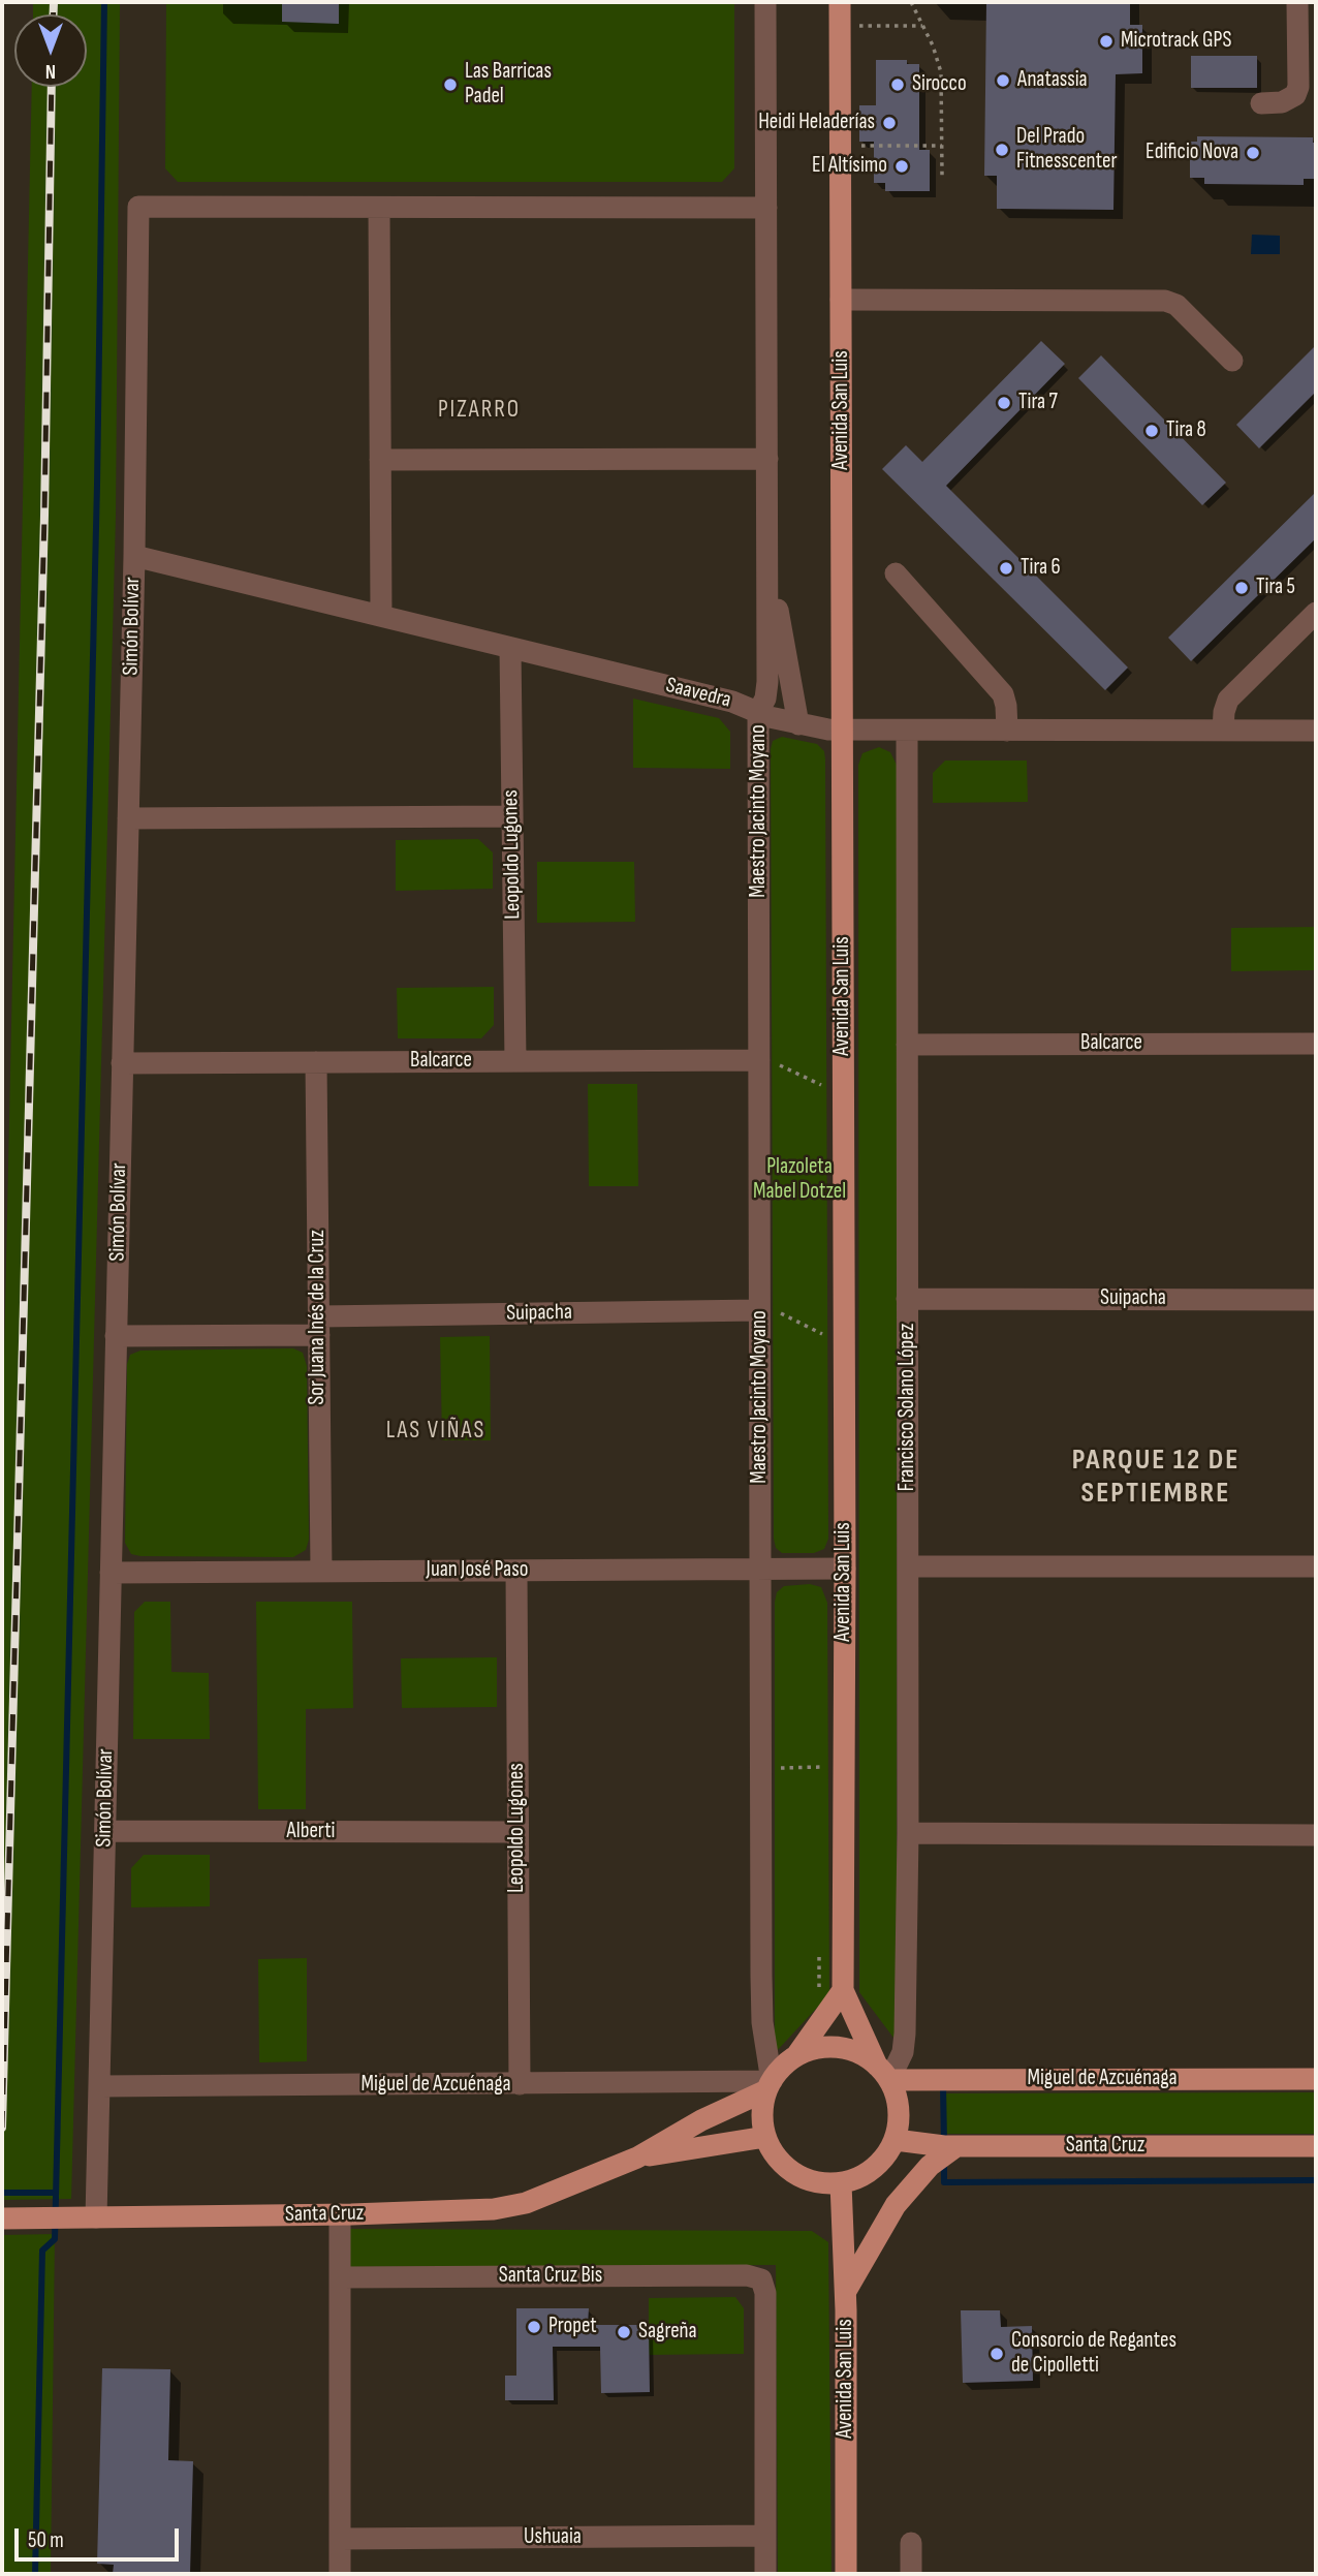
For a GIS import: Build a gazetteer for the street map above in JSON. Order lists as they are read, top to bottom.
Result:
{
  "streets": {
    "main road": ["Avenida San Luis", "Miguel de Azcuénaga", "Santa Cruz"],
    "street": [
      "Simón Bolívar",
      "Saavedra",
      "Maestro Jacinto Moyano",
      "Leopoldo Lugones",
      "Balcarce",
      "Suipacha",
      "Sor Juana Inés de la Cruz",
      "Francisco Solano López",
      "Juan José Paso",
      "Alberti",
      "Santa Cruz Bis",
      "Ushuaia"
    ]
  },
  "crossings": [
    ["Avenida San Luis", "Saavedra"],
    ["Avenida San Luis", "Maestro Jacinto Moyano"],
    ["Avenida San Luis", "Francisco Solano López"],
    ["Avenida San Luis", "Juan José Paso"],
    ["Avenida San Luis", "Miguel de Azcuénaga"],
    ["Avenida San Luis", "Santa Cruz"],
    ["Simón Bolívar", "Saavedra"],
    ["Simón Bolívar", "Balcarce"],
    ["Simón Bolívar", "Suipacha"],
    ["Simón Bolívar", "Juan José Paso"],
    ["Simón Bolívar", "Alberti"],
    ["Simón Bolívar", "Miguel de Azcuénaga"],
    ["Simón Bolívar", "Santa Cruz"],
    ["Saavedra", "Maestro Jacinto Moyano"],
    ["Saavedra", "Leopoldo Lugones"],
    ["Saavedra", "Francisco Solano López"],
    ["Maestro Jacinto Moyano", "Balcarce"],
    ["Maestro Jacinto Moyano", "Suipacha"],
    ["Maestro Jacinto Moyano", "Francisco Solano López"],
    ["Maestro Jacinto Moyano", "Juan José Paso"],
    ["Maestro Jacinto Moyano", "Miguel de Azcuénaga"],
    ["Maestro Jacinto Moyano", "Santa Cruz"],
    ["Leopoldo Lugones", "Balcarce"],
    ["Leopoldo Lugones", "Juan José Paso"],
    ["Leopoldo Lugones", "Alberti"],
    ["Leopoldo Lugones", "Miguel de Azcuénaga"],
    ["Balcarce", "Sor Juana Inés de la Cruz"],
    ["Balcarce", "Francisco Solano López"],
    ["Suipacha", "Sor Juana Inés de la Cruz"],
    ["Suipacha", "Francisco Solano López"],
    ["Sor Juana Inés de la Cruz", "Juan José Paso"],
    ["Francisco Solano López", "Miguel de Azcuénaga"],
    ["Francisco Solano López", "Santa Cruz"],
    ["Miguel de Azcuénaga", "Santa Cruz"],
    ["Santa Cruz Bis", "Ushuaia"]
  ],
  "districts": ["PIZARRO", "LAS VIÑAS", "PARQUE 12 DE SEPTIEMBRE"],
  "parks": ["Plazoleta Mabel Dotzel"],
  "places": [
    "Microtrack GPS",
    "Anatassia",
    "Las Barricas Padel",
    "Sirocco",
    "Heidi Heladerías",
    "Del Prado Fitnesscenter",
    "Edificio Nova",
    "El Altísimo",
    "Tira 7",
    "Tira 8",
    "Tira 6",
    "Tira 5",
    "Propet",
    "Sagreña",
    "Consorcio de Regantes de Cipolletti"
  ],
  "scale_bar": "50 m",
  "north": "bottom"
}
